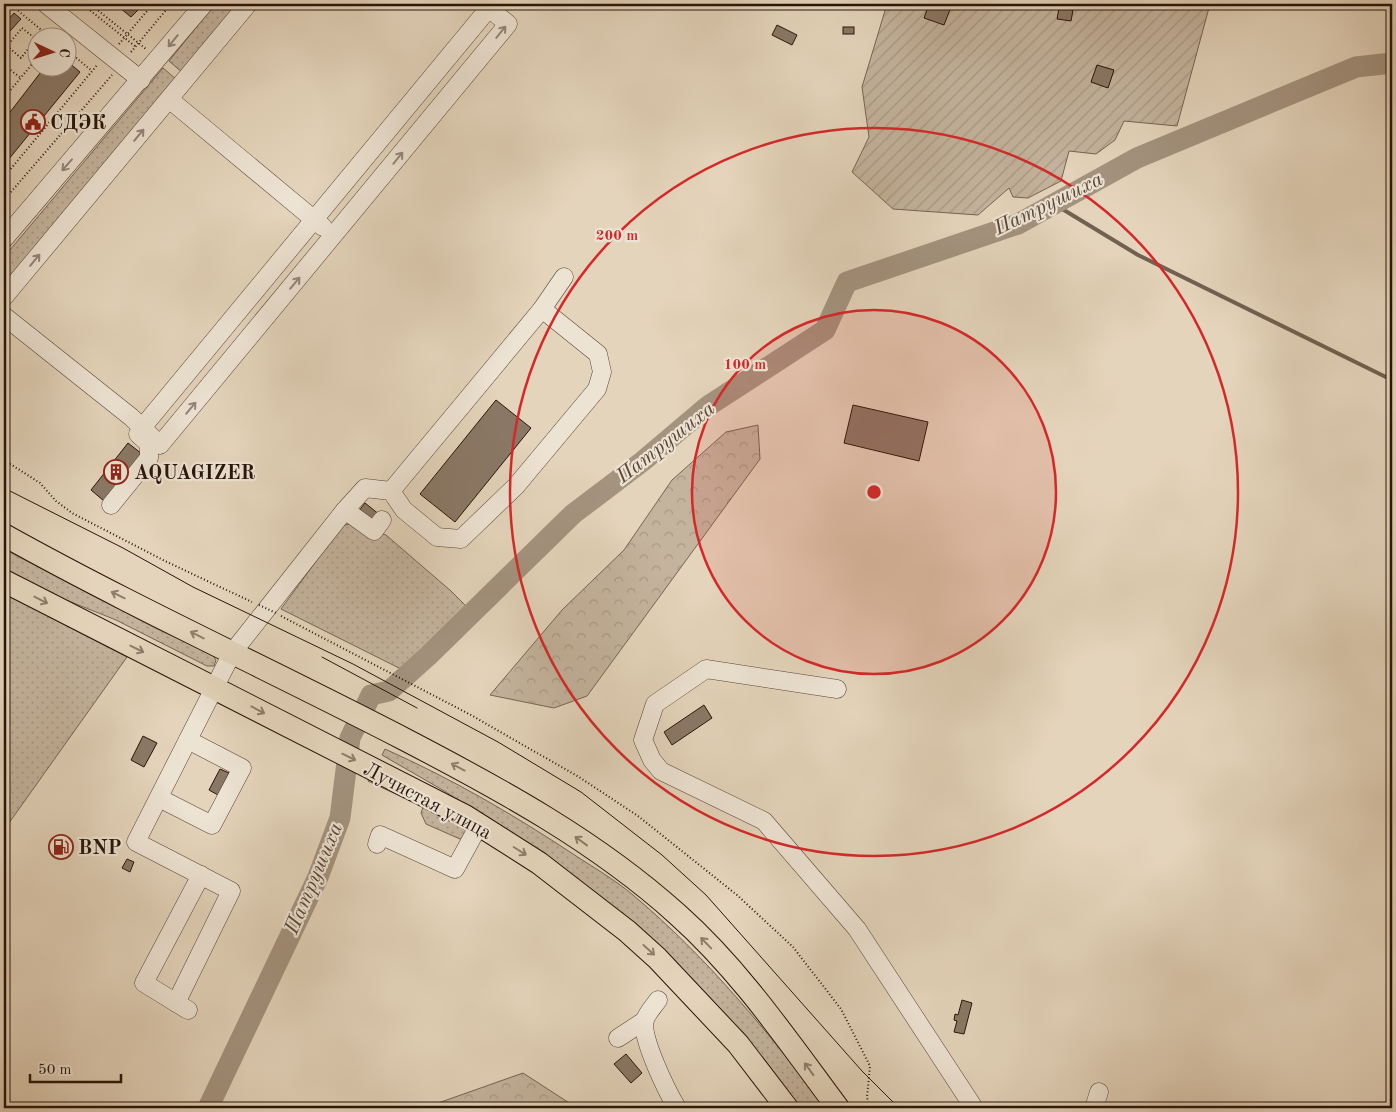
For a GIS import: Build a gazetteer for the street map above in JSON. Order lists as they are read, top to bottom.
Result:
{
  "streets": {
    "main road": ["Лучистая улица"]
  },
  "water": ["Патрушиха"],
  "places": {
    "public building": ["СДЭК"],
    "building": ["AQUAGIZER"],
    "fuel station": ["BNP"]
  },
  "scale_bar": "50 m",
  "north": "right",
  "rings": ["200 m", "100 m"]
}
